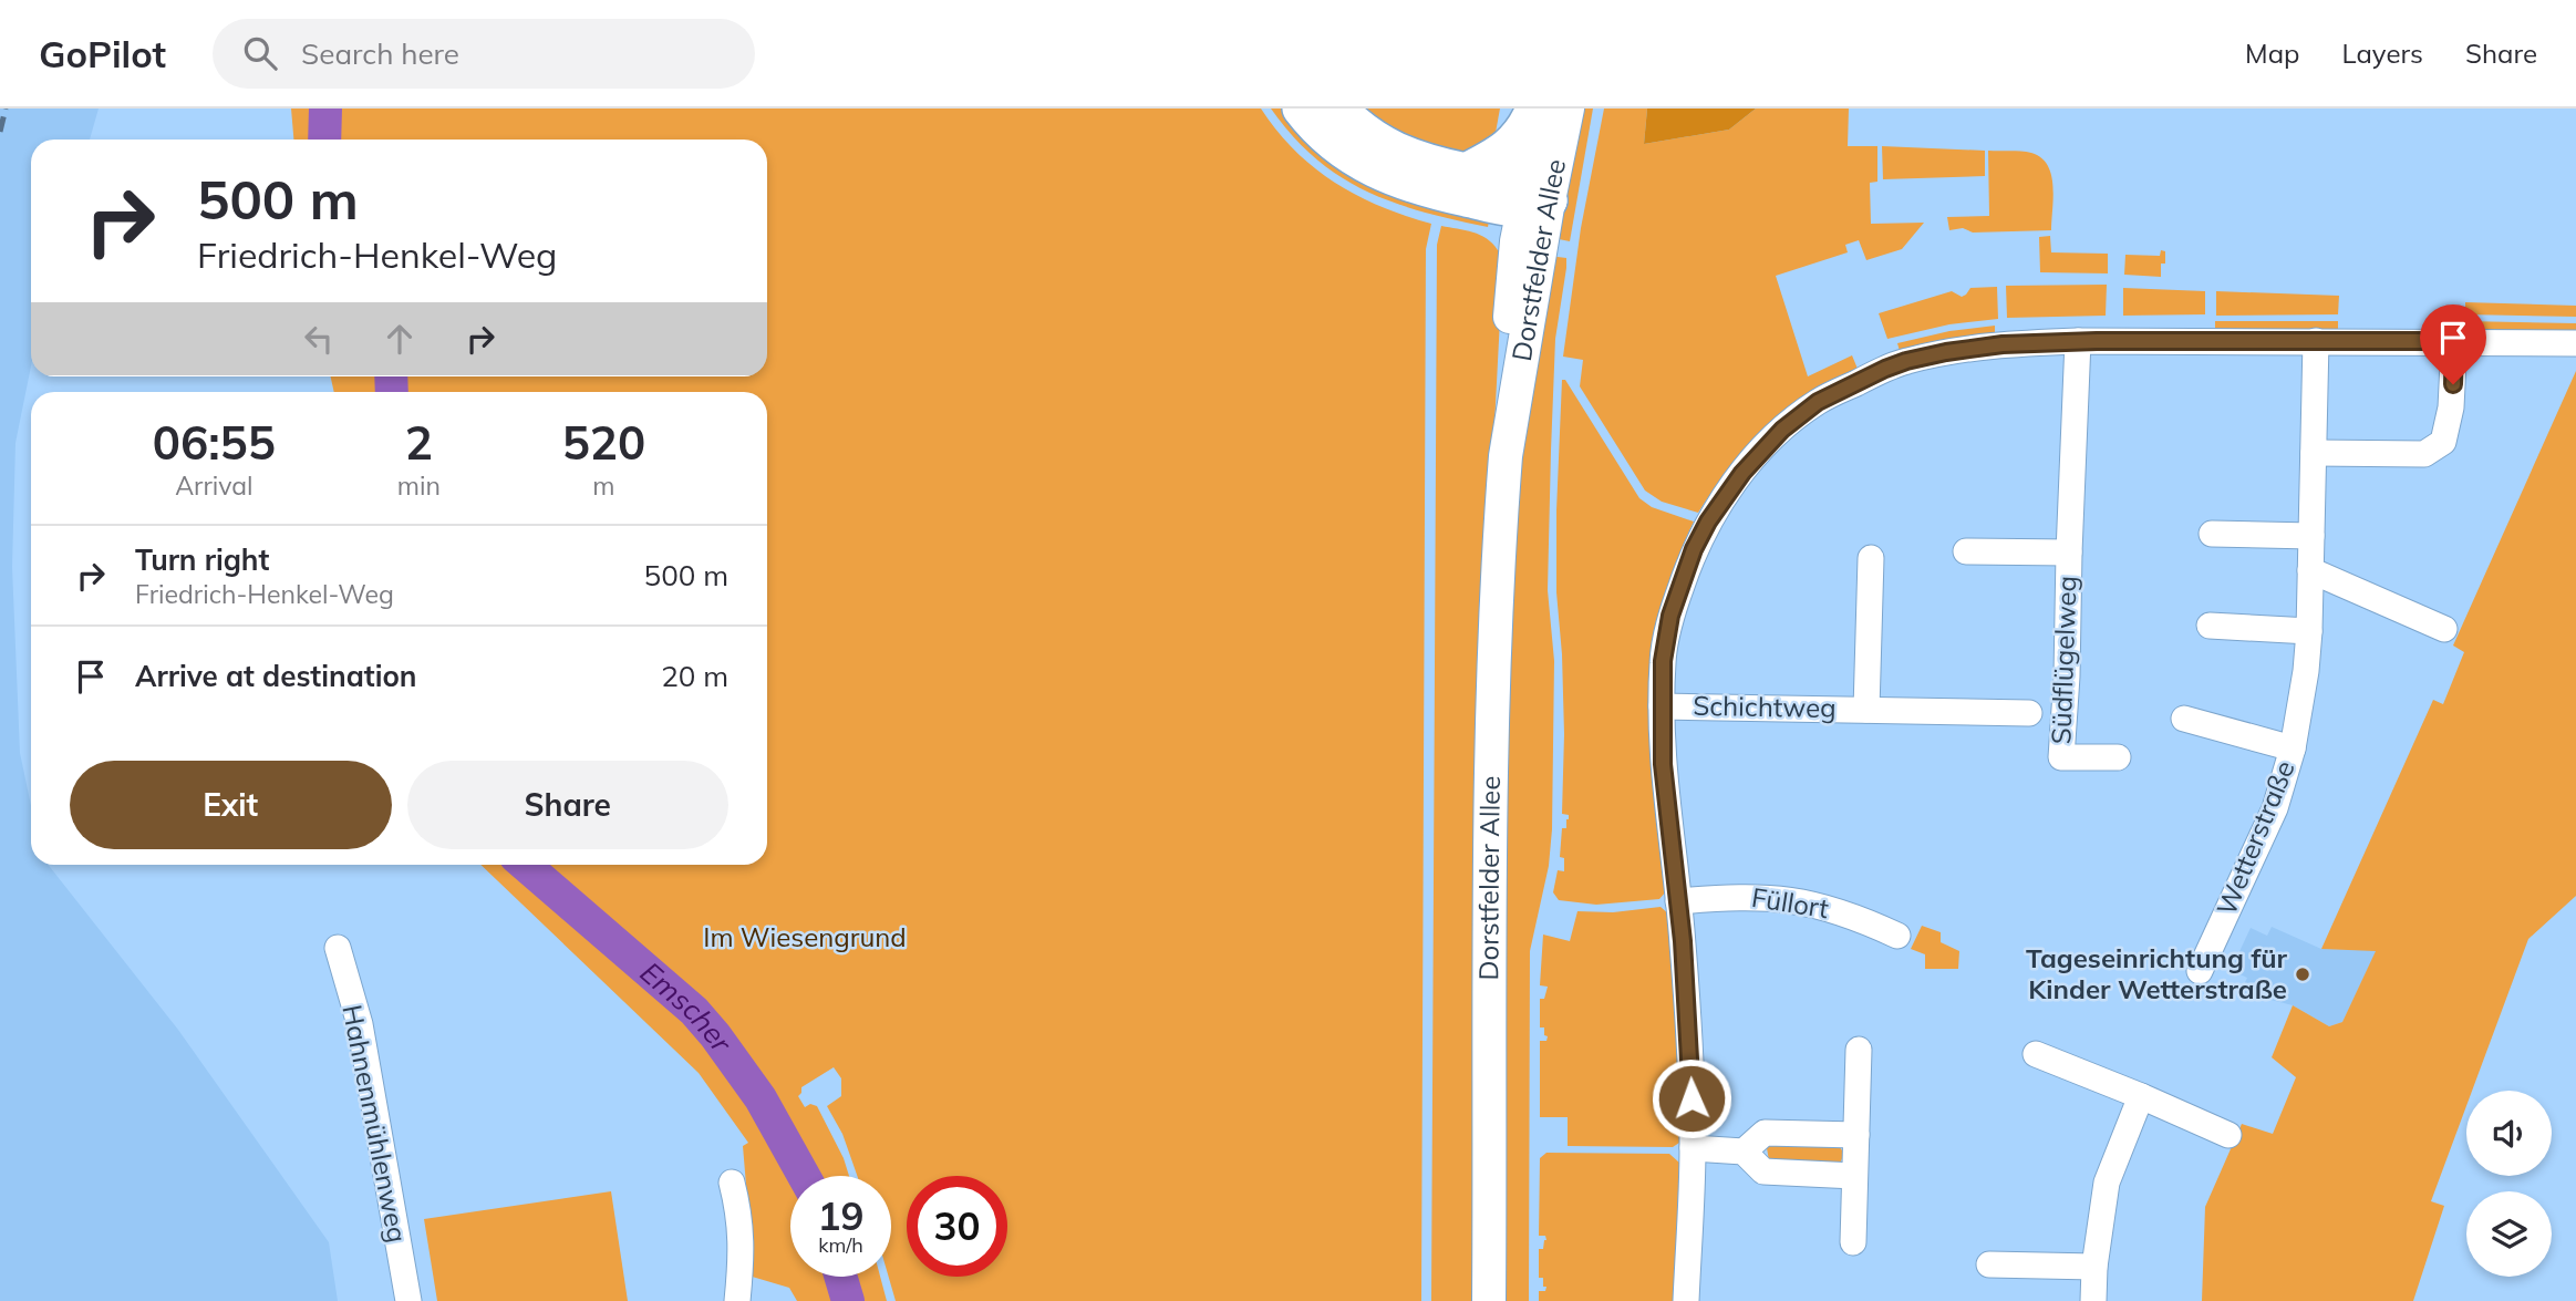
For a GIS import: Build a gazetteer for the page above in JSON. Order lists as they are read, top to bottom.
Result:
{
  "streets": {
    "main road": ["Dorstfelder Allee"],
    "street": [
      "Südflügelweg",
      "Schichtweg",
      "Wetterstraße",
      "Füllort",
      "Hahnenmühlenweg"
    ]
  },
  "water": ["Emscher"],
  "parks": ["Im Wiesengrund"],
  "places": ["Tageseinrichtung für Kinder Wetterstraße"],
  "page": {
    "header": "GoPilot",
    "search": "Search here",
    "nav": ["Map", "Layers", "Share"],
    "turn": ["500 m", "Friedrich-Henkel-Weg"],
    "eta": [
      "06:55",
      "Arrival",
      "2",
      "min",
      "520",
      "m"
    ],
    "list": [
      {
        "name": "Turn right",
        "note": "Friedrich-Henkel-Weg",
        "value": "500 m"
      },
      {
        "name": "Arrive at destination",
        "value": "20 m"
      }
    ],
    "buttons": ["Exit", "Share"],
    "speed": "19 km/h",
    "limit": "30"
  }
}
